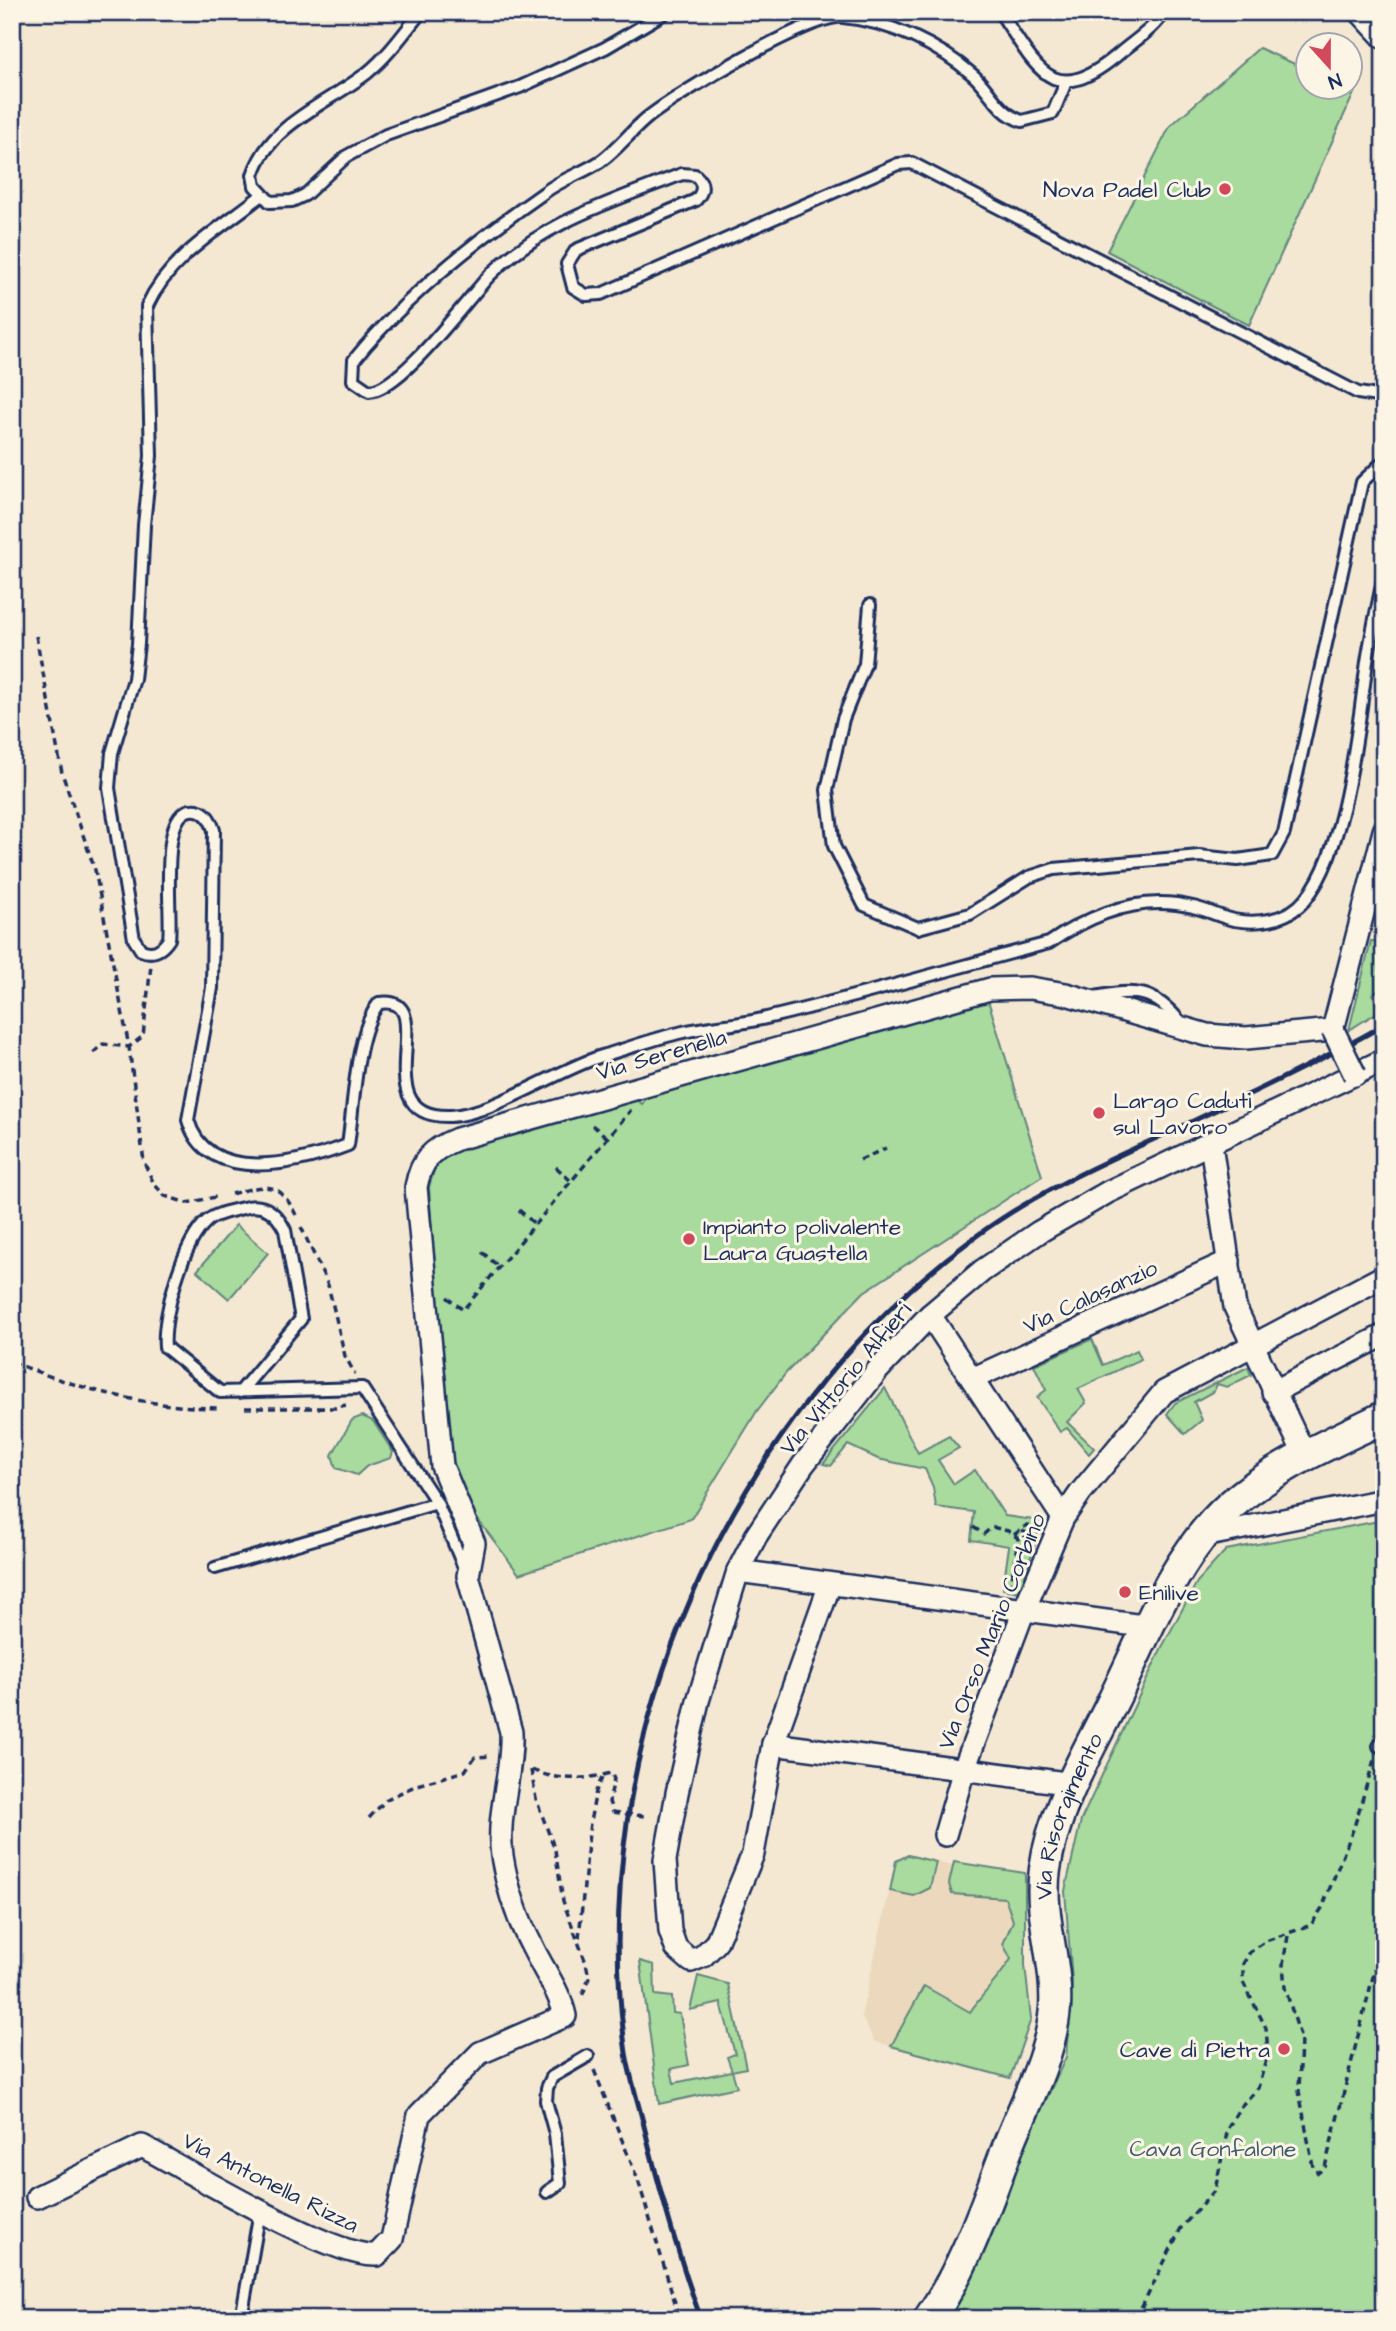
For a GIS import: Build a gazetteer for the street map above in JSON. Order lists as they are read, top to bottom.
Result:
{
  "streets": {
    "main road": ["Via Risorgimento"],
    "street": [
      "Via Serenella",
      "Via Calasanzio",
      "Via Vittorio Alfieri",
      "Via Orso Mario Corbino",
      "Via Antonella Rizza"
    ]
  },
  "parks": ["Cava Gonfalone"],
  "places": [
    "Nova Padel Club",
    "Largo Caduti sul Lavoro",
    "Impianto polivalente Laura Guastella",
    "Enilive",
    "Cave di Pietra"
  ],
  "north": "bottom"
}
